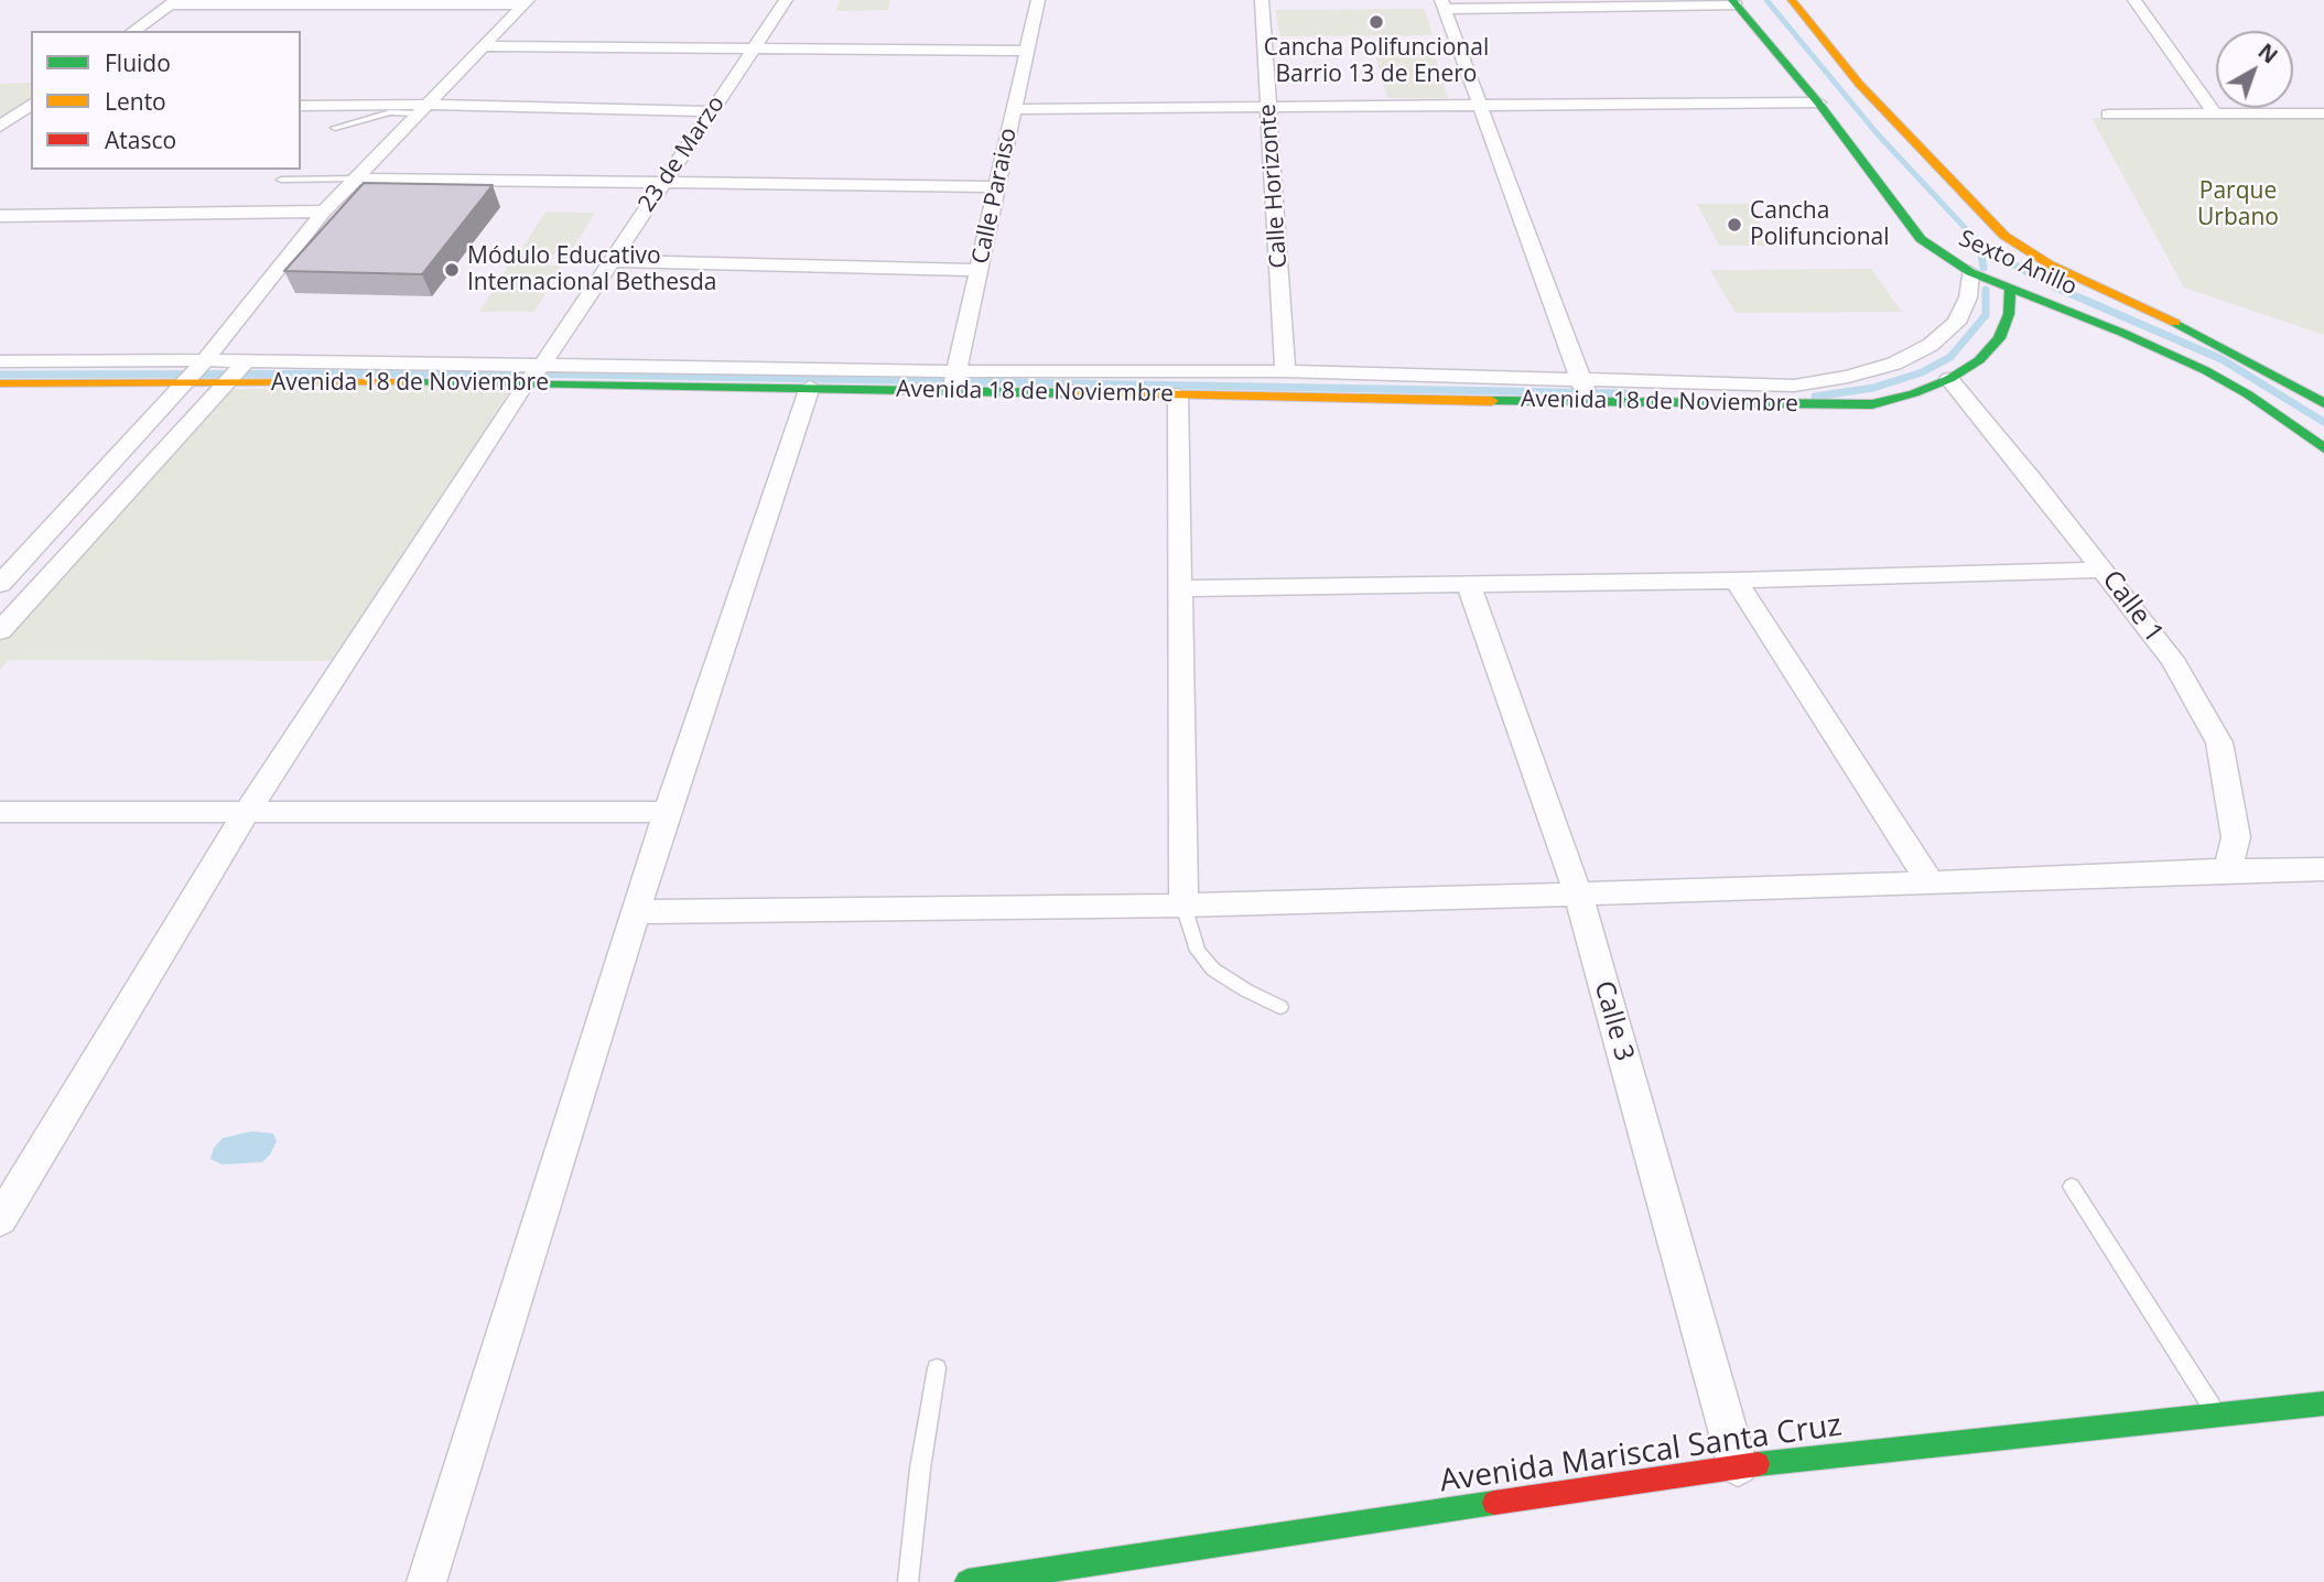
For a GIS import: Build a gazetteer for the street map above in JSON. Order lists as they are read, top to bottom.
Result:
{
  "streets": {
    "street": [
      "23 de Marzo",
      "Calle Horizonte",
      "Calle Paraiso",
      "Sexto Anillo",
      "Avenida 18 de Noviembre",
      "Calle 1",
      "Calle 3",
      "Avenida Mariscal Santa Cruz"
    ]
  },
  "crossings": [
    ["23 de Marzo", "Avenida 18 de Noviembre"],
    ["Calle Horizonte", "Avenida 18 de Noviembre"],
    ["Calle Paraiso", "Avenida 18 de Noviembre"],
    ["Sexto Anillo", "Avenida 18 de Noviembre"],
    ["Avenida 18 de Noviembre", "Calle 1"],
    ["Calle 3", "Avenida Mariscal Santa Cruz"]
  ],
  "parks": ["Parque Urbano"],
  "places": ["Cancha Polifuncional Barrio 13 de Enero", "Cancha Polifuncional", "Módulo Educativo Internacional Bethesda"],
  "legend": ["Fluido", "Lento", "Atasco"],
  "north": "top right"
}
